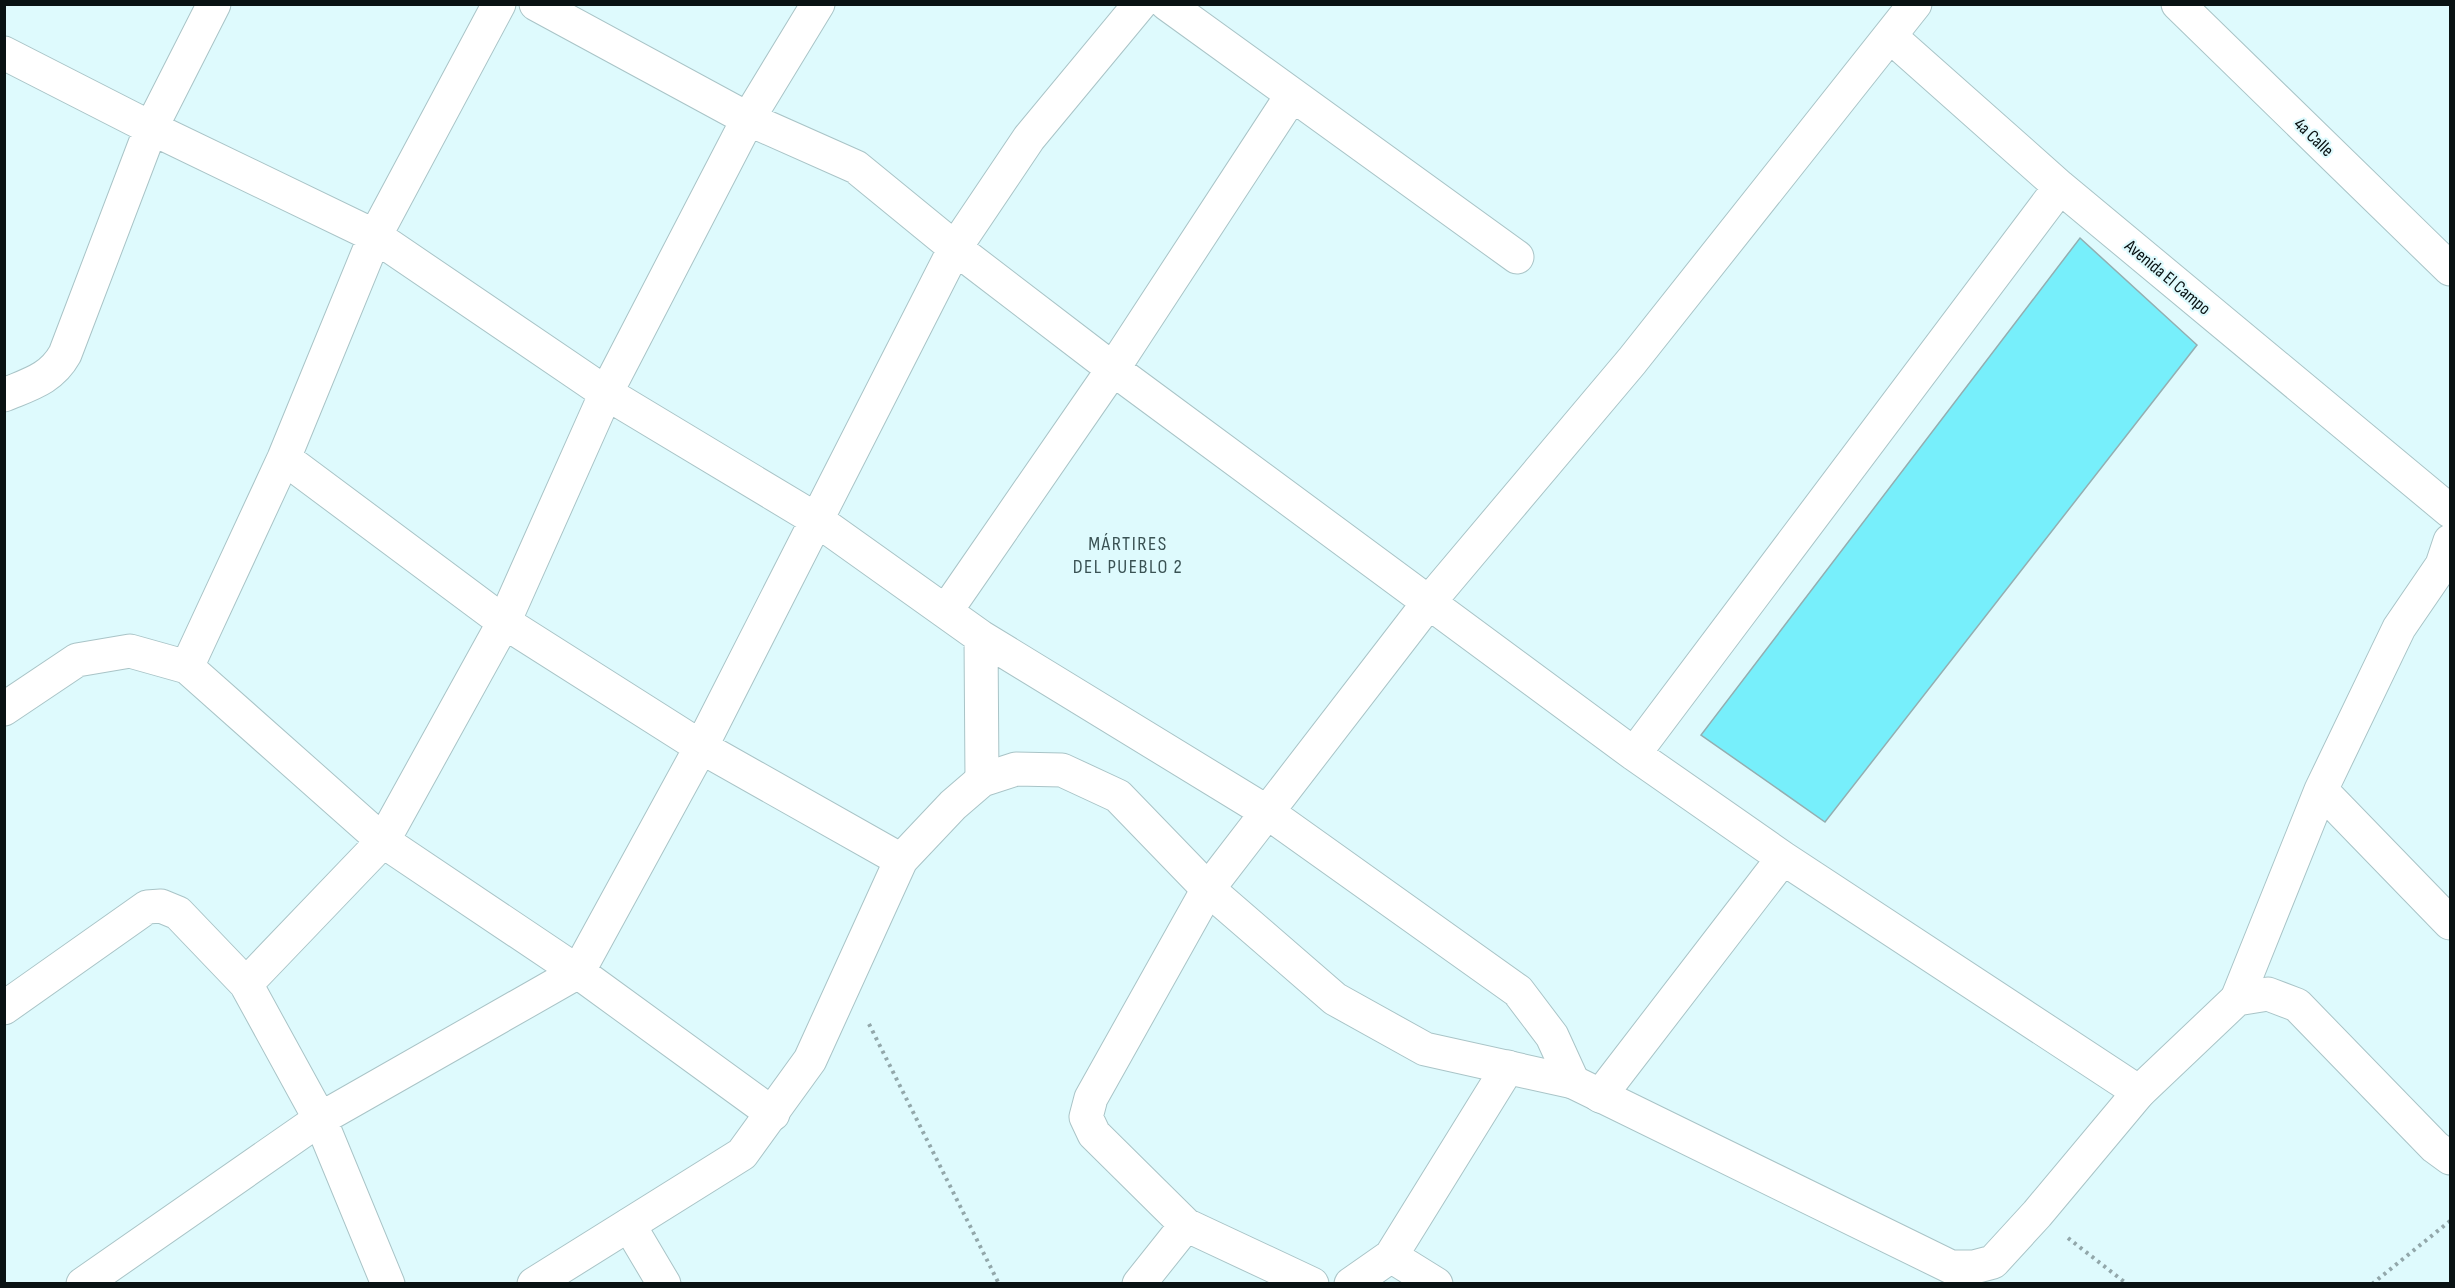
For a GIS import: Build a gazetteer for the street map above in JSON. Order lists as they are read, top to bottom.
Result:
{
  "streets": {
    "street": ["4a Calle", "Avenida El Campo"]
  },
  "districts": ["MÁRTIRES DEL PUEBLO 2"]
}
